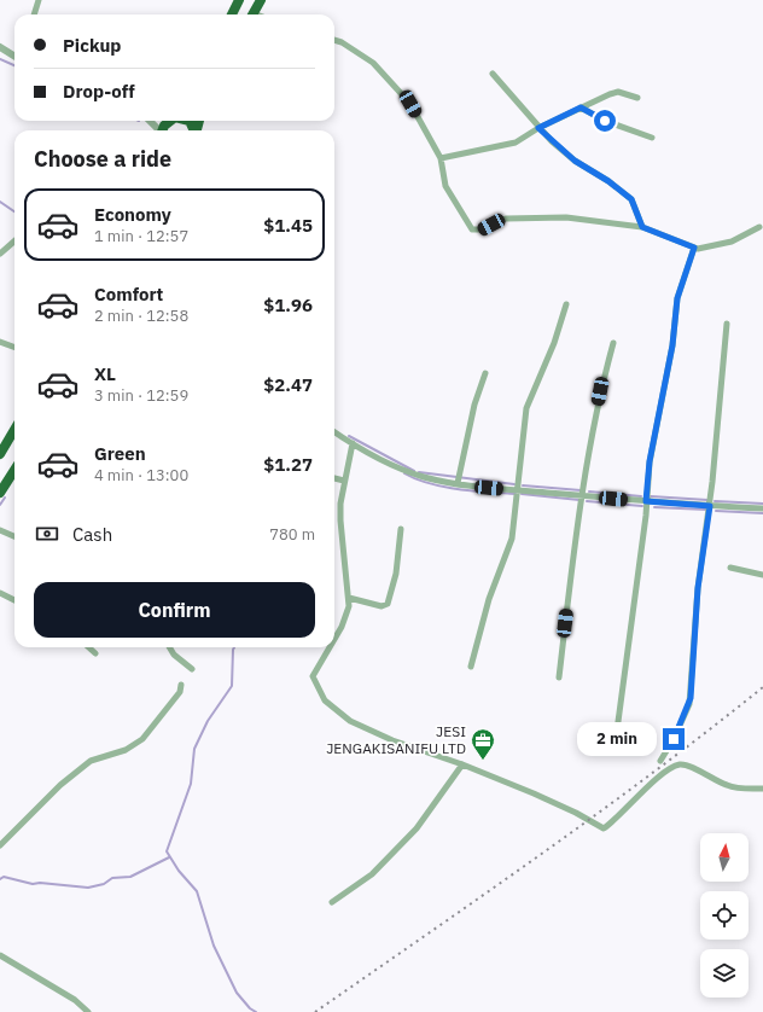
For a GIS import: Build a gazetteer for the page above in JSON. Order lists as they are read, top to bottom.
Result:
{
  "places": {
    "office": ["JESI JENGAKISANIFU LTD"]
  },
  "north": "top",
  "page": {
    "banner": ["Pickup", "Drop-off"],
    "heading": "Choose a ride",
    "list": [
      {
        "name": "Economy",
        "note": "1 min · 12:57",
        "value": "$1.45"
      },
      {
        "name": "Comfort",
        "note": "2 min · 12:58",
        "value": "$1.96"
      },
      {
        "name": "XL",
        "note": "3 min · 12:59",
        "value": "$2.47"
      },
      {
        "name": "Green",
        "note": "4 min · 13:00",
        "value": "$1.27"
      }
    ],
    "pay": ["Cash", "780 m"],
    "buttons": "Confirm",
    "bubble": "2 min"
  }
}
